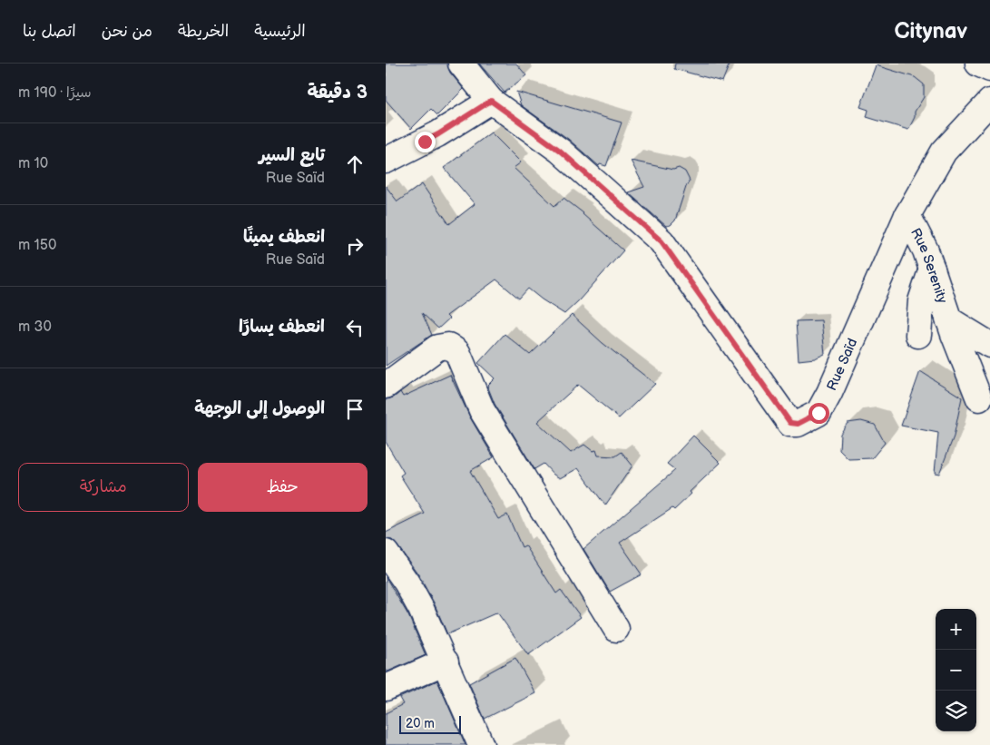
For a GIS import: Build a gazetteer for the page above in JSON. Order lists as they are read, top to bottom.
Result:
{
  "streets": {
    "street": ["Rue Serenity", "Rue Saïd"]
  },
  "crossings": [
    ["Rue Serenity", "Rue Saïd"]
  ],
  "scale_bar": "20 m",
  "page": {
    "header": "Citynav",
    "nav": [
      "الرئيسية",
      "الخريطة",
      "من نحن",
      "اتصل بنا"
    ],
    "heading": ["3 دقيقة", "سيرًا · 190 m"],
    "list": [
      ["تابع السير", "Rue Saïd", "10 m"],
      ["انعطف يمينًا", "Rue Saïd", "150 m"],
      ["انعطف يسارًا", "30 m"],
      "الوصول إلى الوجهة"
    ],
    "buttons": ["حفظ", "مشاركة"],
    "map_buttons": ["+", "−"],
    "scale": "20 m"
  }
}
